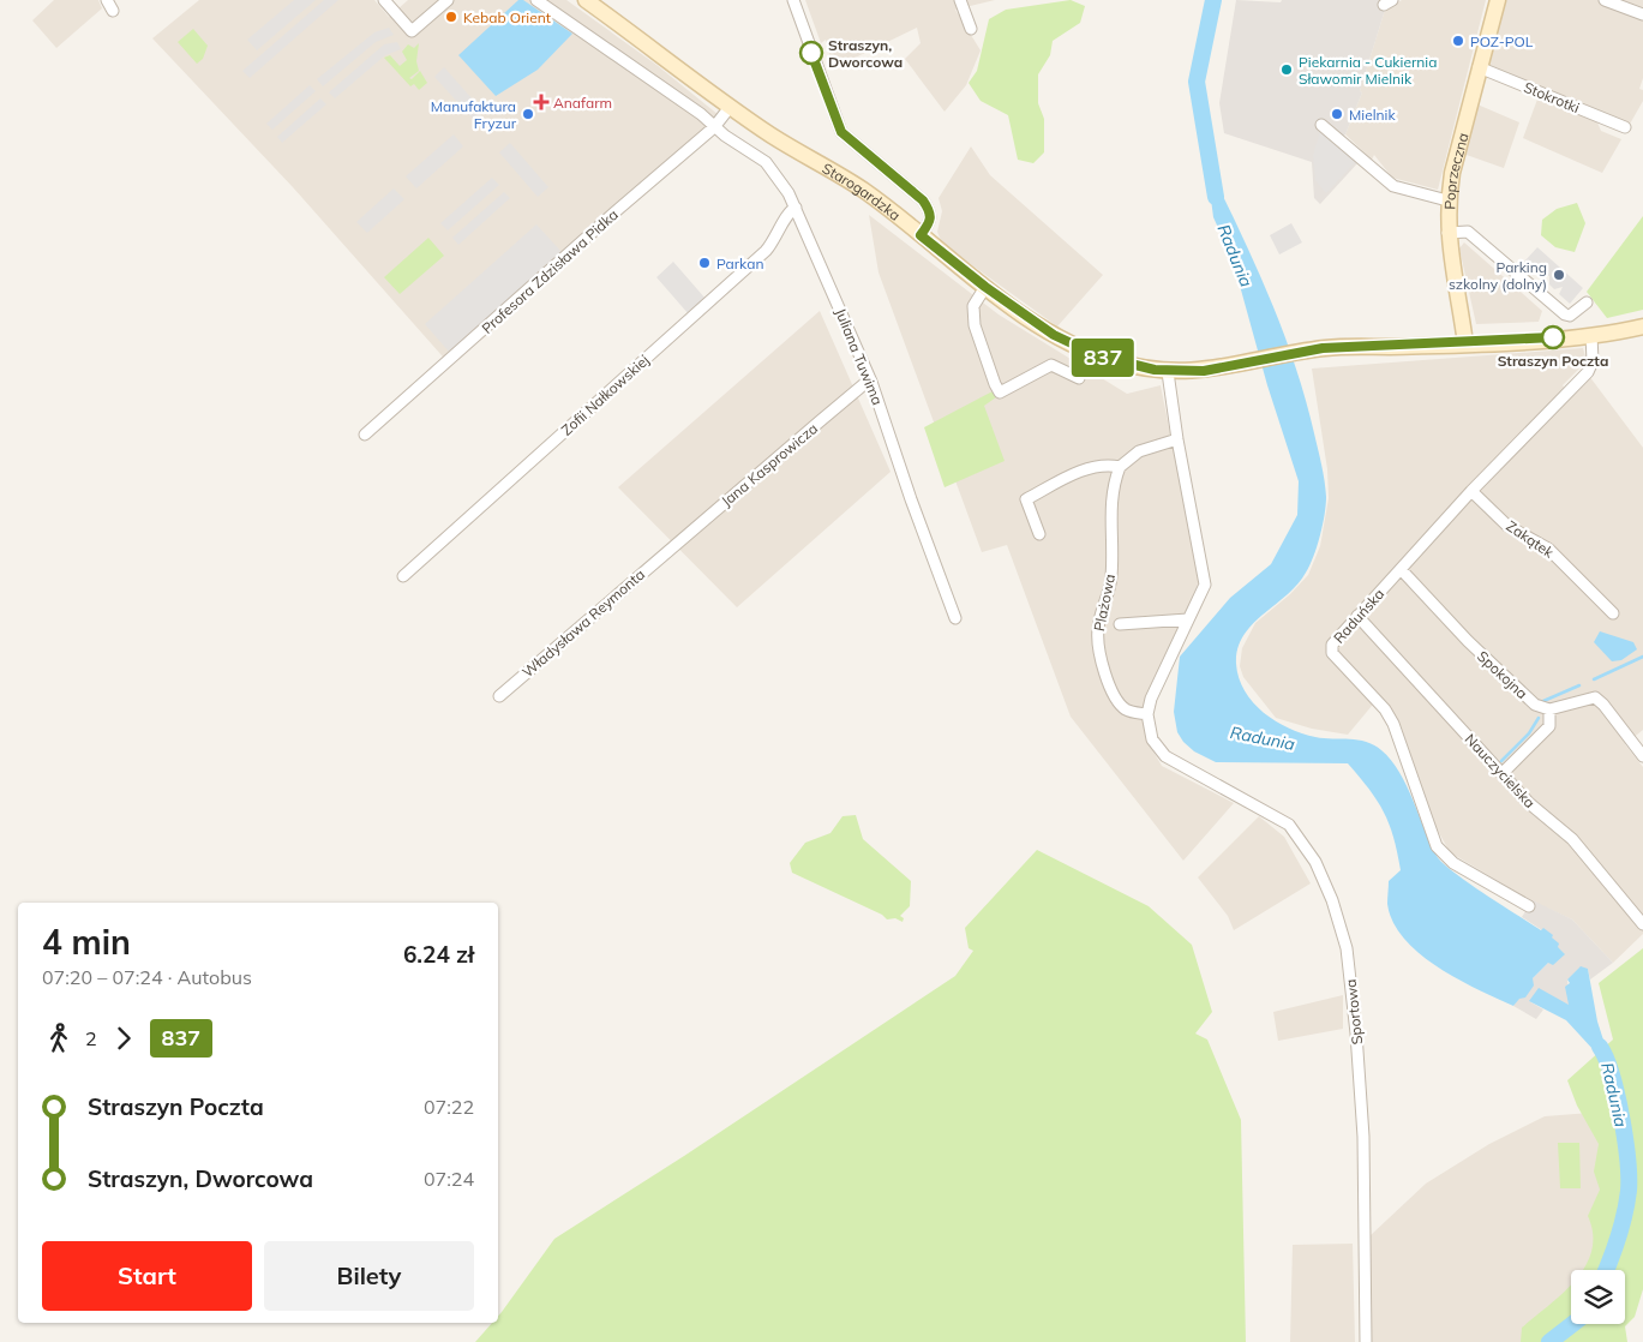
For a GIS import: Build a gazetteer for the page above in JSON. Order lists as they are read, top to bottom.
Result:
{
  "streets": {
    "main road": ["Poprzeczna", "Starogardzka"],
    "street": [
      "Stokrotki",
      "Profesora Zdzisława Pidka",
      "Juliana Tuwima",
      "Zofii Nałkowskiej",
      "Jana Kasprowicza",
      "Zakątek",
      "Plażowa",
      "Raduńska",
      "Władysława Reymonta",
      "Spokojna",
      "Nauczycielska",
      "Sportowa"
    ]
  },
  "crossings": [
    ["Stokrotki", "Poprzeczna"],
    ["Poprzeczna", "Starogardzka"],
    ["Starogardzka", "Profesora Zdzisława Pidka"],
    ["Starogardzka", "Raduńska"],
    ["Profesora Zdzisława Pidka", "Juliana Tuwima"],
    ["Juliana Tuwima", "Zofii Nałkowskiej"],
    ["Juliana Tuwima", "Jana Kasprowicza"],
    ["Jana Kasprowicza", "Władysława Reymonta"],
    ["Zakątek", "Raduńska"],
    ["Plażowa", "Sportowa"],
    ["Raduńska", "Spokojna"],
    ["Raduńska", "Nauczycielska"]
  ],
  "water": ["Radunia"],
  "places": {
    "other": [
      "Kebab Orient",
      "POZ-POL",
      "Straszyn, Dworcowa",
      "Piekarnia - Cukiernia Sławomir Mielnik",
      "Manufaktura Fryzur",
      "Mielnik",
      "Parkan",
      "Parking szkolny (dolny)",
      "Straszyn Poczta"
    ],
    "health": ["Anafarm"]
  },
  "lines": ["bus line 837"],
  "page": {
    "on_map": "837",
    "heading": ["4 min", "07:20 – 07:24 · Autobus", "6.24 zł"],
    "legs": ["2", "837"],
    "list": [
      {
        "name": "Straszyn Poczta",
        "value": "07:22"
      },
      {
        "name": "Straszyn, Dworcowa",
        "value": "07:24"
      }
    ],
    "buttons": ["Start", "Bilety"]
  }
}
